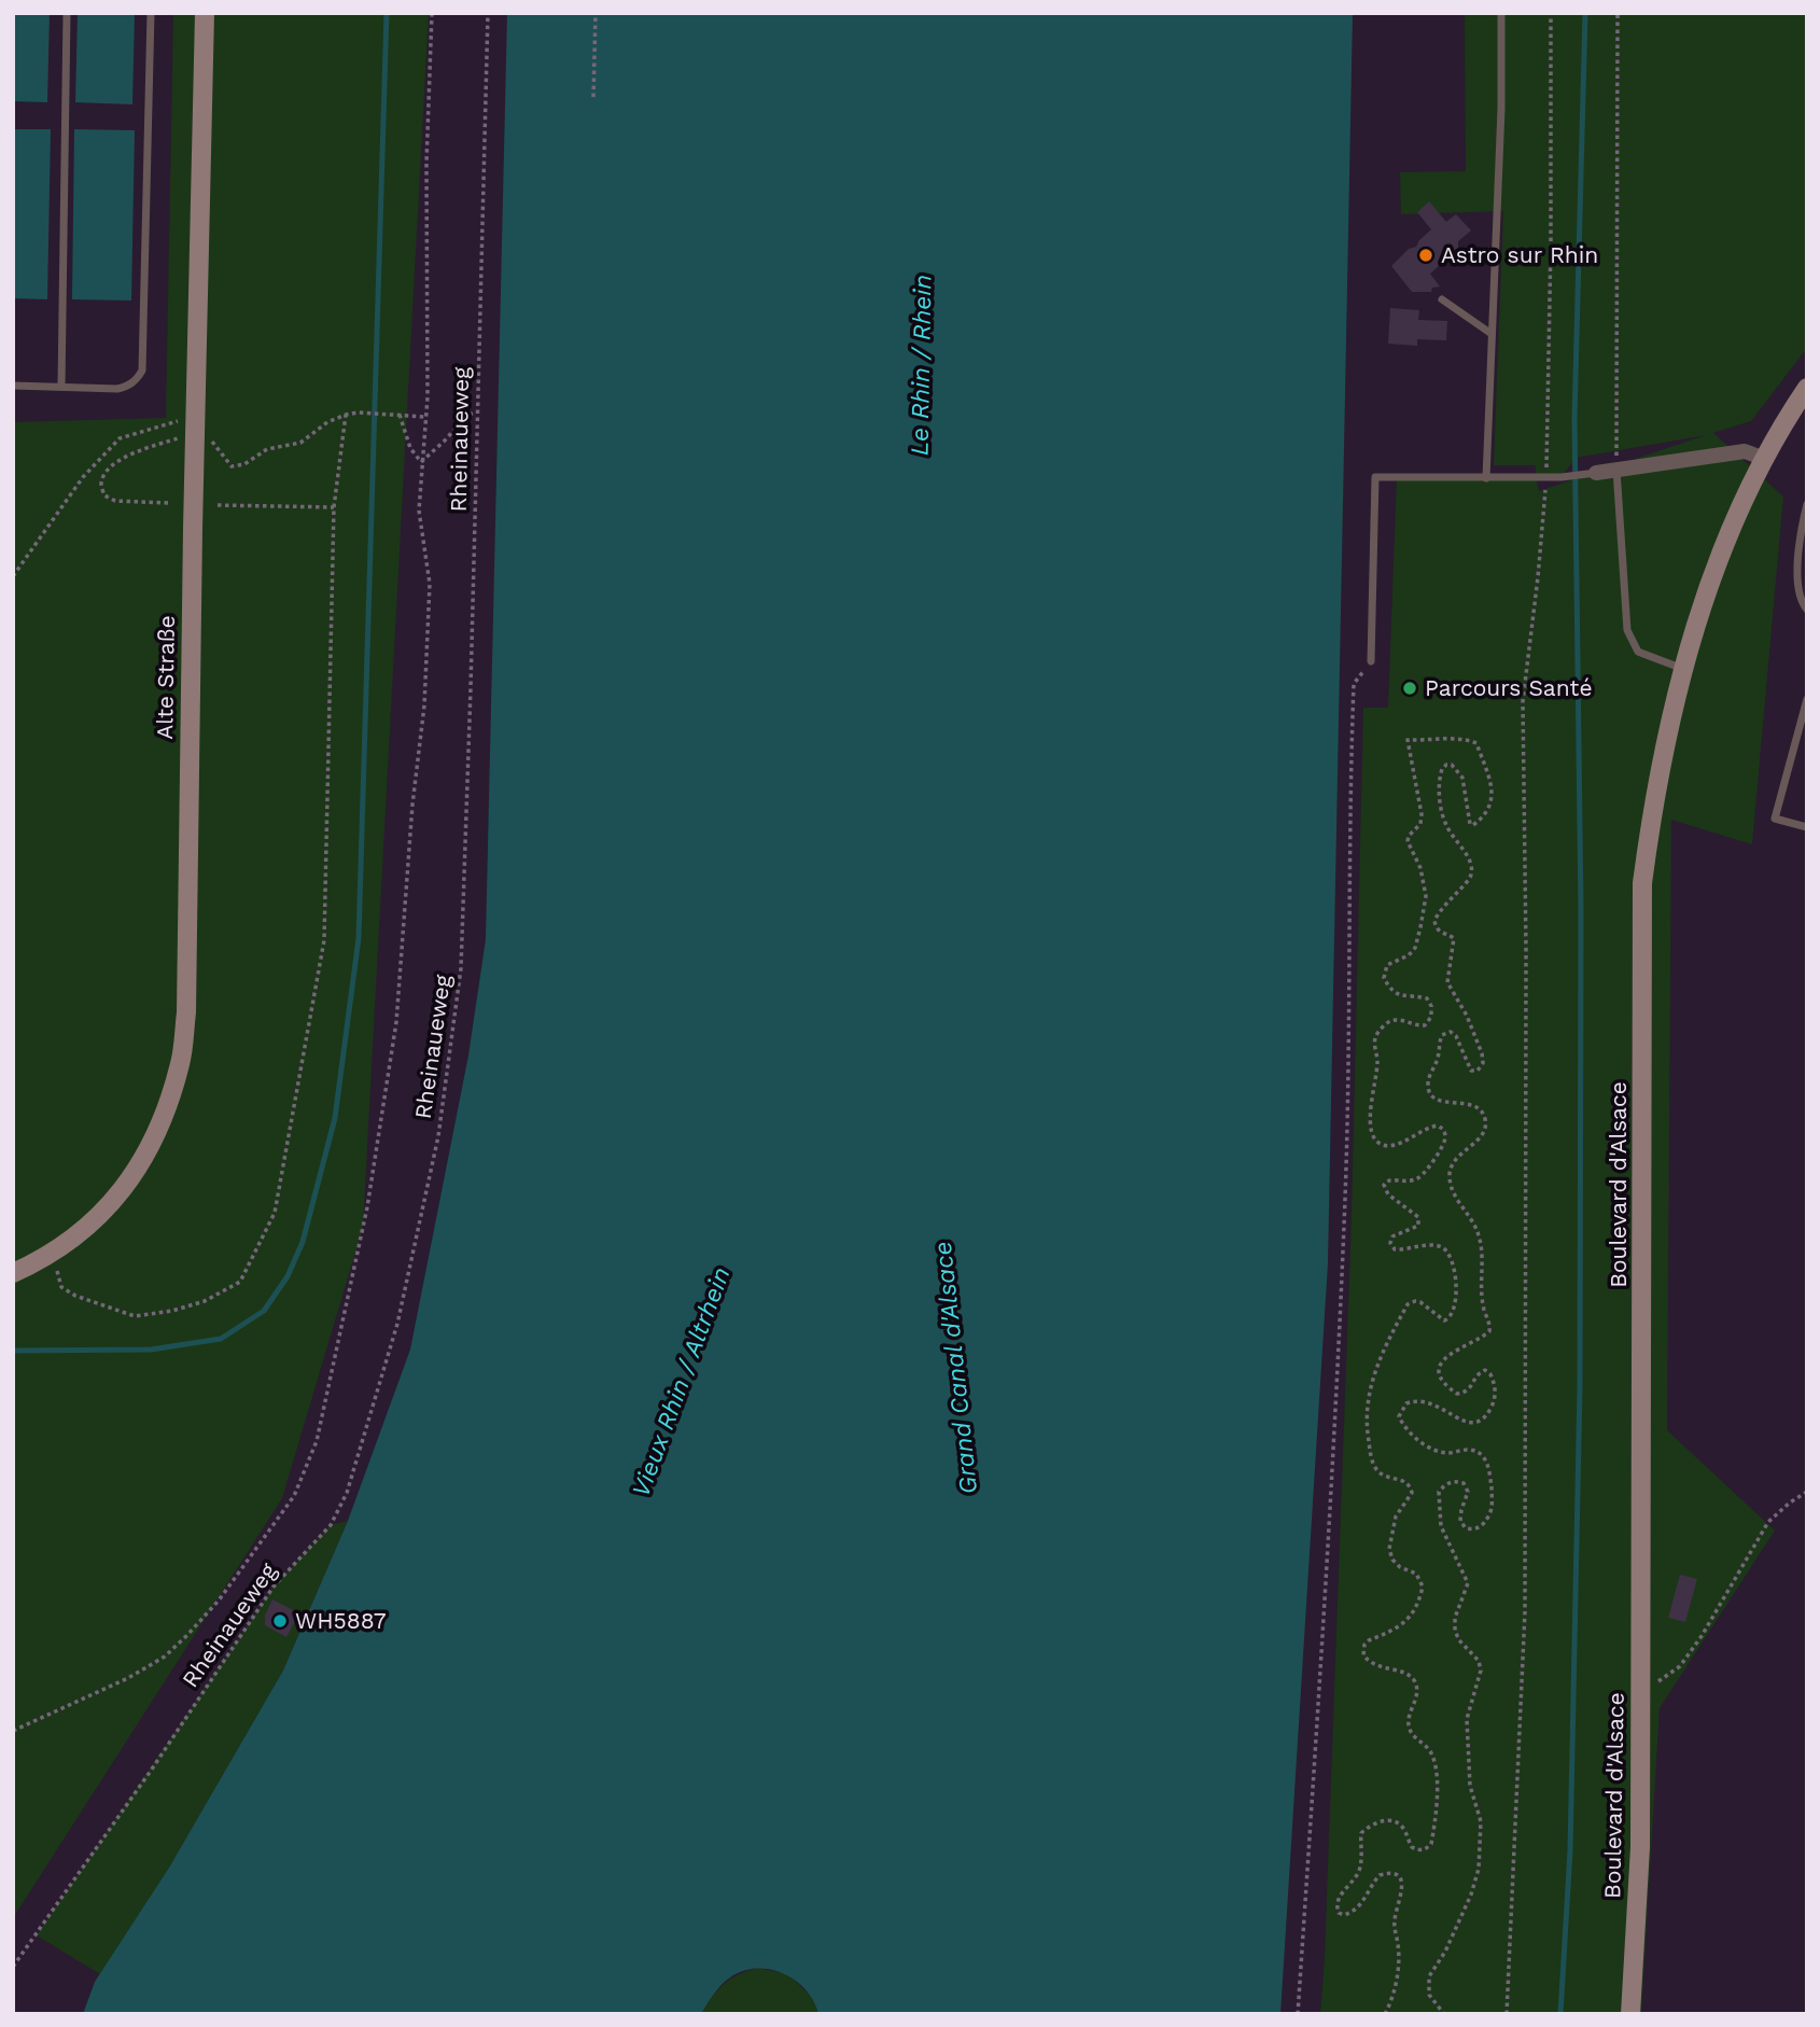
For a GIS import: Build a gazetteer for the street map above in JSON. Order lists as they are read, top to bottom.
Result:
{
  "streets": {
    "street": ["Alte Straße", "Boulevard d'Alsace"],
    "path": ["Rheinaueweg"]
  },
  "water": ["Le Rhin / Rhein", "Grand Canal d'Alsace", "Vieux Rhin / Altrhein"],
  "places": ["Astro sur Rhin", "Parcours Santé", "WH5887"]
}
